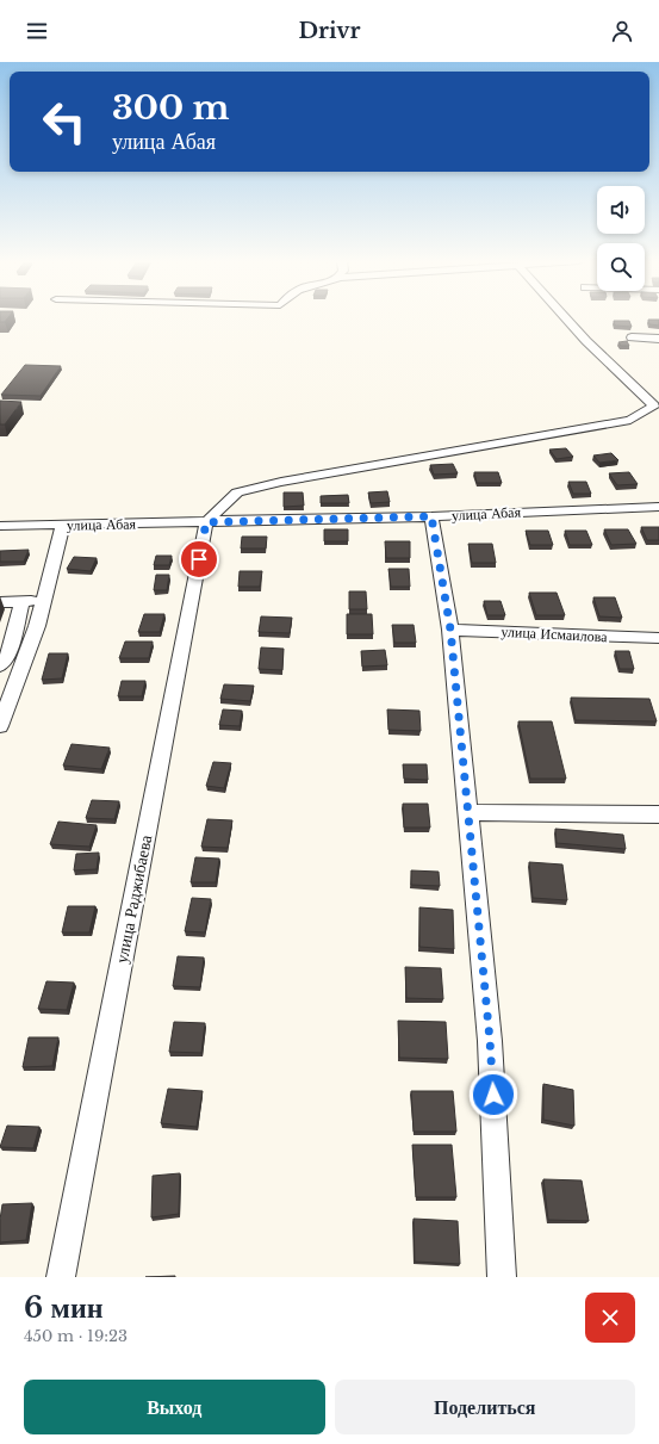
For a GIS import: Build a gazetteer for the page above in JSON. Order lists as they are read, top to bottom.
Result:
{
  "streets": {
    "street": ["улица Абая", "улица Исмаилова", "улица Раджибаева"]
  },
  "crossings": [
    ["улица Абая", "улица Раджибаева"]
  ],
  "page": {
    "header": "Drivr",
    "turn": ["300 m", "улица Абая"],
    "heading": ["6 мин", "450 m · 19:23"],
    "buttons": ["Выход", "Поделиться"]
  }
}
